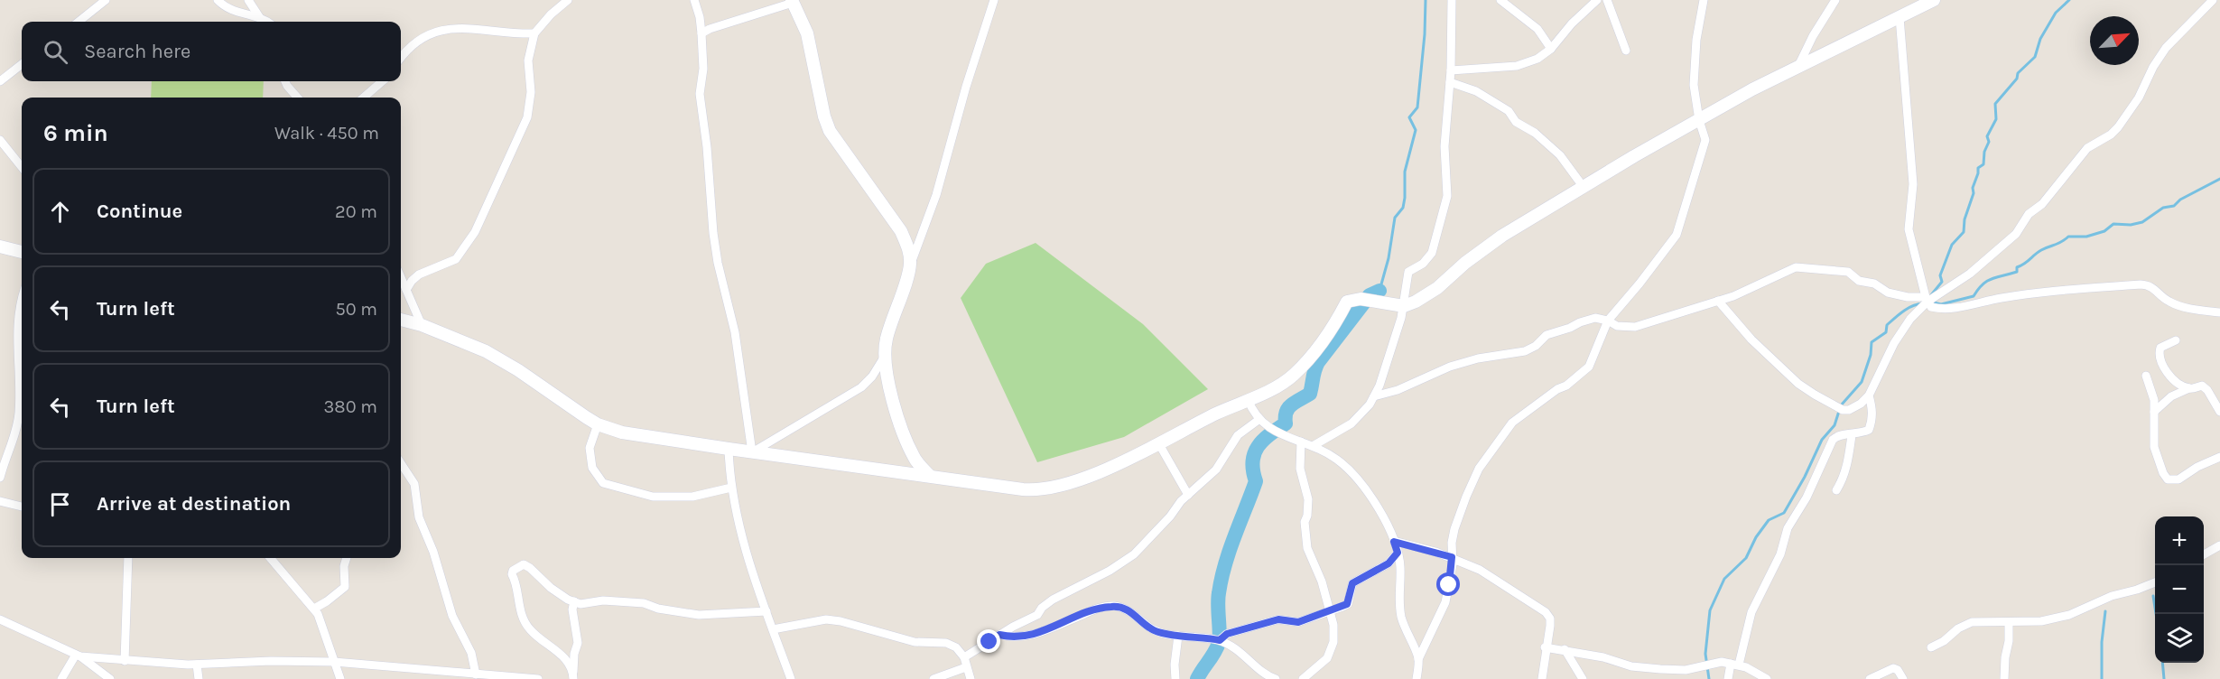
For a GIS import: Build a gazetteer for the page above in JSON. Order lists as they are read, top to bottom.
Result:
{
  "north": "top right",
  "page": {
    "search": "Search here",
    "heading": ["6 min", "Walk · 450 m"],
    "list": [
      ["Continue", "20 m"],
      ["Turn left", "50 m"],
      ["Turn left", "380 m"],
      "Arrive at destination"
    ],
    "map_buttons": ["+", "−"]
  }
}
